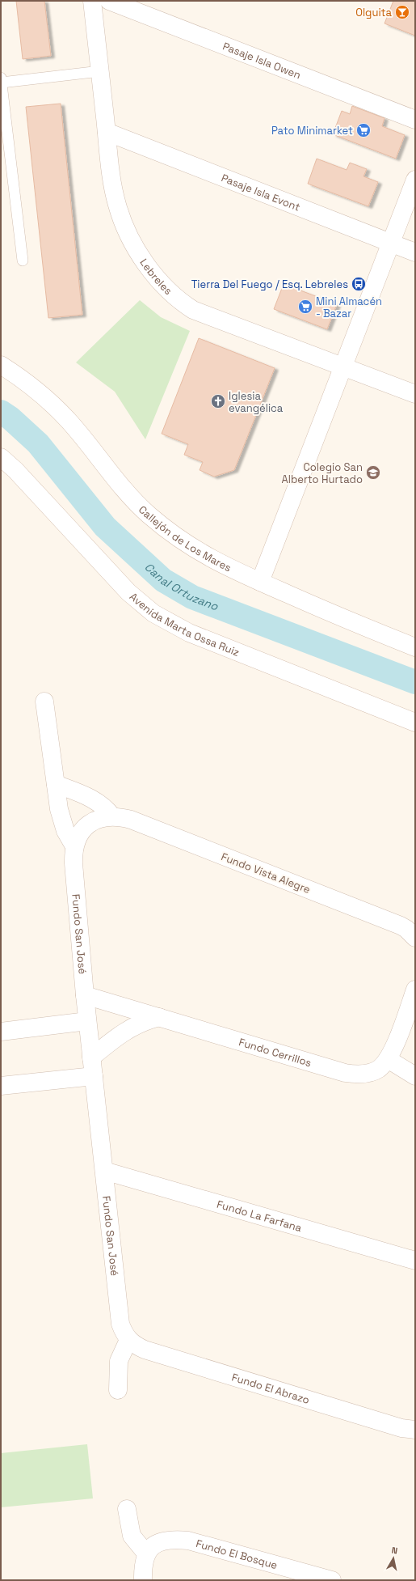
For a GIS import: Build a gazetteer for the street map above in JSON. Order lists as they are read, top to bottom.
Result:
{
  "streets": {
    "street": [
      "Pasaje Isla Owen",
      "Pasaje Isla Evont",
      "Lebreles",
      "Callejón de Los Mares",
      "Avenida Marta Ossa Ruiz",
      "Fundo Vista Alegre",
      "Fundo San José",
      "Fundo Cerrillos",
      "Fundo La Farfana",
      "Fundo El Abrazo",
      "Fundo El Bosque"
    ]
  },
  "crossings": [
    ["Pasaje Isla Evont", "Lebreles"],
    ["Fundo Vista Alegre", "Fundo San José"],
    ["Fundo San José", "Fundo Cerrillos"],
    ["Fundo San José", "Fundo La Farfana"],
    ["Fundo San José", "Fundo El Abrazo"]
  ],
  "water": ["Canal Ortuzano"],
  "places": {
    "bar": ["Olguita"],
    "supermarket": ["Pato Minimarket", "Mini Almacén - Bazar"],
    "bus stop": ["Tierra Del Fuego / Esq. Lebreles"],
    "church": ["Iglesia evangélica"],
    "school or university": ["Colegio San Alberto Hurtado"]
  },
  "north": "top"
}
